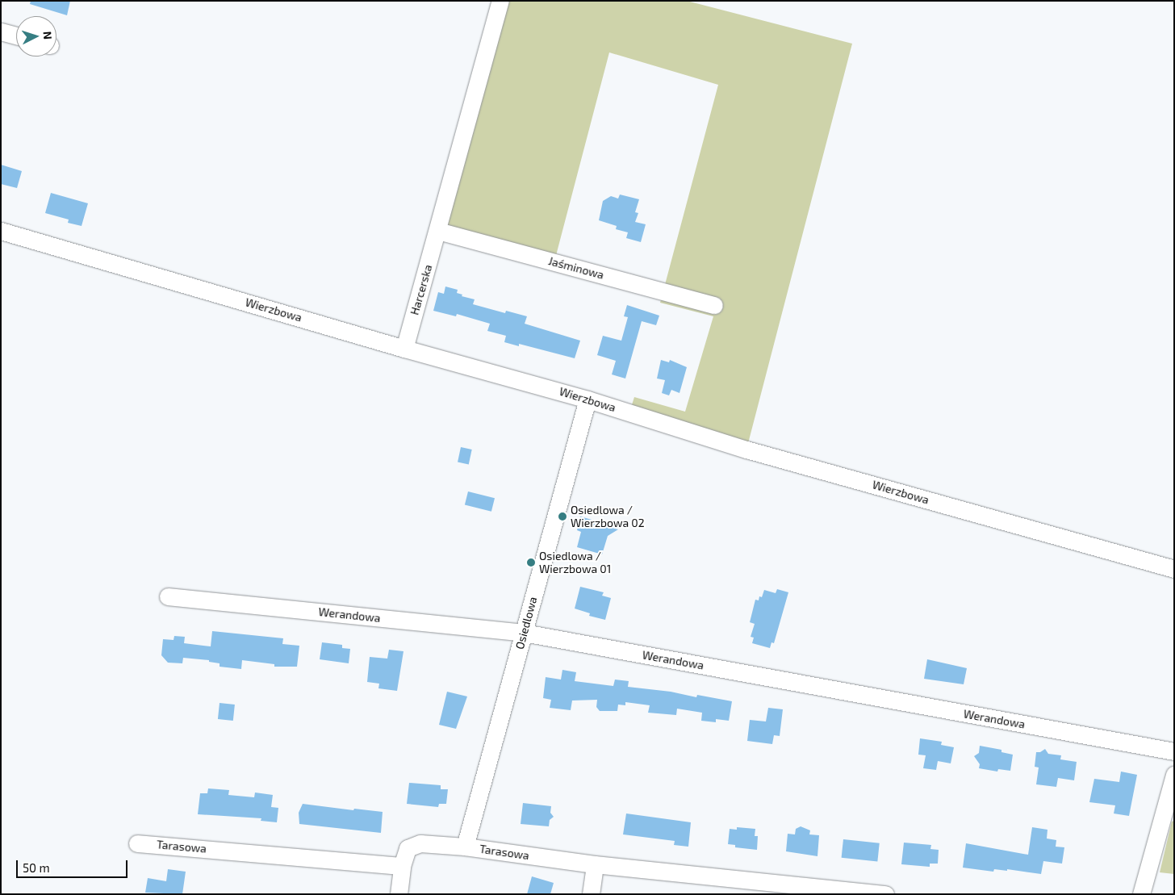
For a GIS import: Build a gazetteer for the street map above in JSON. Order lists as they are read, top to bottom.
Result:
{
  "streets": {
    "street": [
      "Jaśminowa",
      "Harcerska",
      "Wierzbowa",
      "Werandowa",
      "Osiedlowa",
      "Tarasowa"
    ]
  },
  "crossings": [
    ["Jaśminowa", "Harcerska"],
    ["Harcerska", "Wierzbowa"],
    ["Wierzbowa", "Osiedlowa"],
    ["Werandowa", "Osiedlowa"],
    ["Osiedlowa", "Tarasowa"]
  ],
  "places": ["Osiedlowa / Wierzbowa 02", "Osiedlowa / Wierzbowa 01"],
  "scale_bar": "50 m",
  "north": "right"
}
